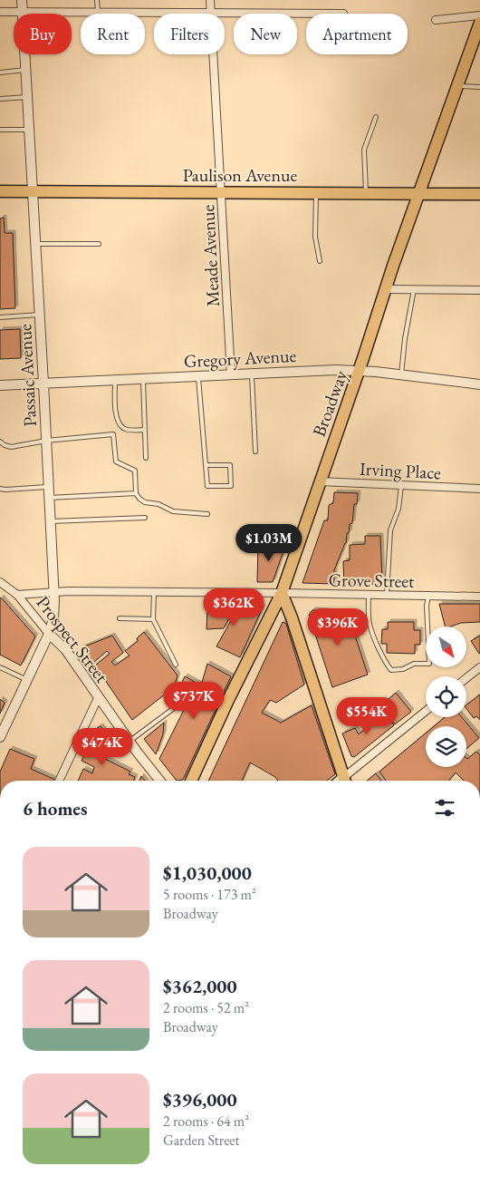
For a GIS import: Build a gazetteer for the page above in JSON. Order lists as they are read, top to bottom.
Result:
{
  "streets": {
    "main road": ["Paulison Avenue", "Broadway"],
    "street": [
      "Meade Avenue",
      "Gregory Avenue",
      "Passaic Avenue",
      "Irving Place",
      "Grove Street",
      "Prospect Street"
    ]
  },
  "crossings": [
    ["Paulison Avenue", "Meade Avenue"],
    ["Paulison Avenue", "Passaic Avenue"],
    ["Paulison Avenue", "Broadway"],
    ["Meade Avenue", "Gregory Avenue"],
    ["Gregory Avenue", "Passaic Avenue"],
    ["Gregory Avenue", "Broadway"],
    ["Passaic Avenue", "Grove Street"],
    ["Passaic Avenue", "Prospect Street"],
    ["Broadway", "Irving Place"],
    ["Broadway", "Grove Street"],
    ["Grove Street", "Prospect Street"]
  ],
  "north": "bottom right",
  "page": {
    "chip": [
      "Buy",
      "Rent",
      "Filters",
      "New",
      "Apartment"
    ],
    "price": [
      "$1.03M",
      "$362K",
      "$396K",
      "$737K",
      "$554K",
      "$474K"
    ],
    "heading": "6 homes",
    "list": [
      {
        "name": "$1,030,000",
        "note": "5 rooms · 173 m² · Broadway"
      },
      {
        "name": "$362,000",
        "note": "2 rooms · 52 m² · Broadway"
      },
      {
        "name": "$396,000",
        "note": "2 rooms · 64 m² · Garden Street"
      }
    ]
  }
}
